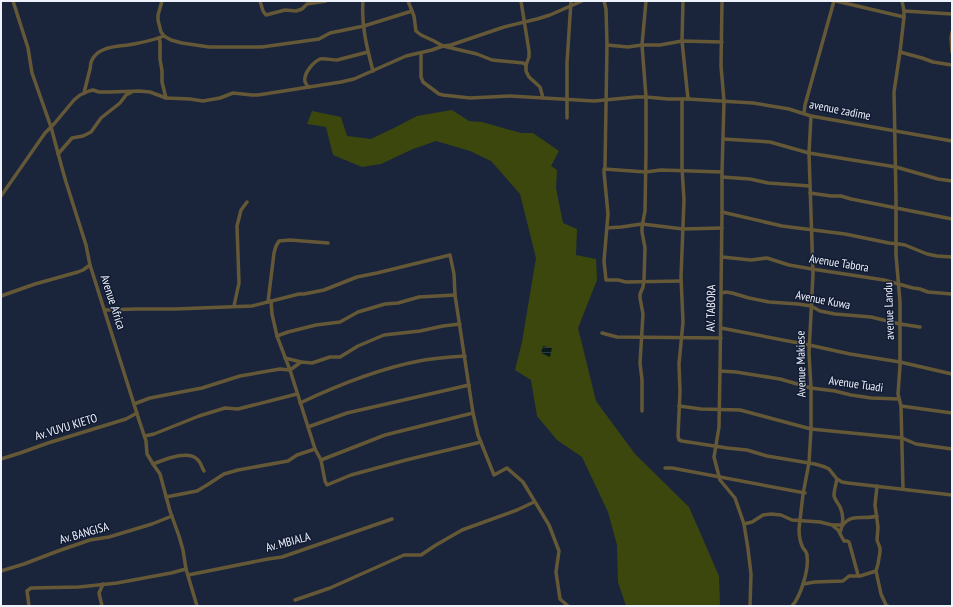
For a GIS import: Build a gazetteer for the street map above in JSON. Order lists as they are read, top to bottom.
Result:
{
  "streets": {
    "street": [
      "avenue zadime",
      "Avenue Tabora",
      "Avenue Kuwa",
      "Avenue Africa",
      "AV. TABORA",
      "avenue Landu",
      "Avenue Makiese",
      "Avenue Tuadi",
      "Av. VUVU KIETO",
      "Av. BANGISA",
      "Av. MBIALA"
    ]
  },
  "crossings": [
    ["avenue zadime", "AV. TABORA"],
    ["avenue zadime", "avenue Landu"],
    ["avenue zadime", "Avenue Makiese"],
    ["Avenue Tabora", "AV. TABORA"],
    ["Avenue Tabora", "avenue Landu"],
    ["Avenue Tabora", "Avenue Makiese"],
    ["Avenue Kuwa", "AV. TABORA"],
    ["Avenue Kuwa", "avenue Landu"],
    ["Avenue Kuwa", "Avenue Makiese"],
    ["Avenue Africa", "Av. VUVU KIETO"],
    ["Avenue Africa", "Av. BANGISA"],
    ["Avenue Africa", "Av. MBIALA"],
    ["AV. TABORA", "Avenue Tuadi"],
    ["avenue Landu", "Avenue Tuadi"],
    ["Avenue Makiese", "Avenue Tuadi"]
  ]
}
